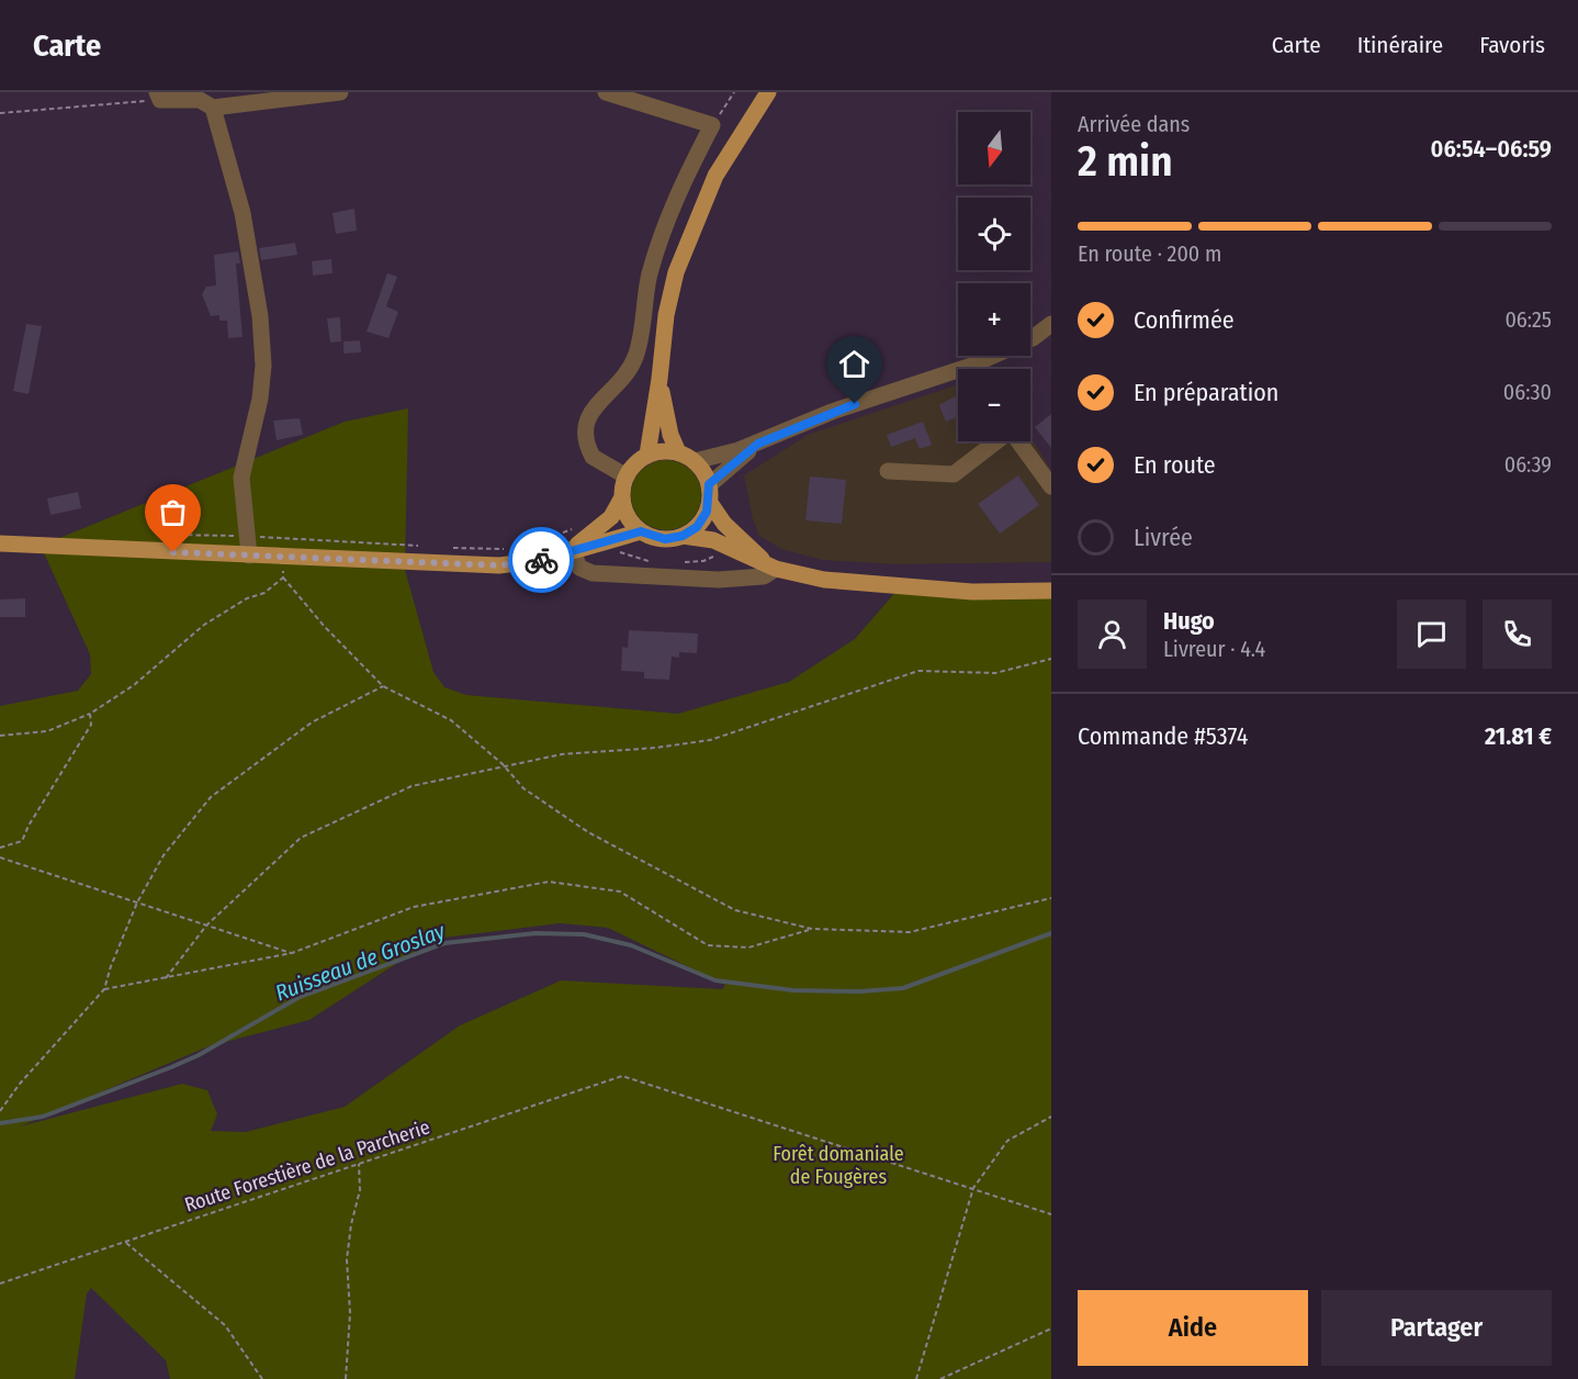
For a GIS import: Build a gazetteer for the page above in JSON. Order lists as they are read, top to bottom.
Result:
{
  "streets": {
    "path": ["Route Forestière de la Parcherie"]
  },
  "water": ["Ruisseau de Groslay"],
  "parks": ["Forêt domaniale de Fougères"],
  "north": "bottom",
  "page": {
    "header": "Carte",
    "nav": ["Carte", "Itinéraire", "Favoris"],
    "heading": ["2 min", "Arrivée dans", "06:54–06:59"],
    "panel": [
      "Hugo",
      "Livreur · 4.4",
      "Commande #5374",
      "21.81 €"
    ],
    "map_buttons": ["+", "−"],
    "bar": "En route · 200 m",
    "list": [
      ["Confirmée", "06:25"],
      ["En préparation", "06:30"],
      ["En route", "06:39"],
      "Livrée"
    ],
    "buttons": ["Aide", "Partager"]
  }
}
